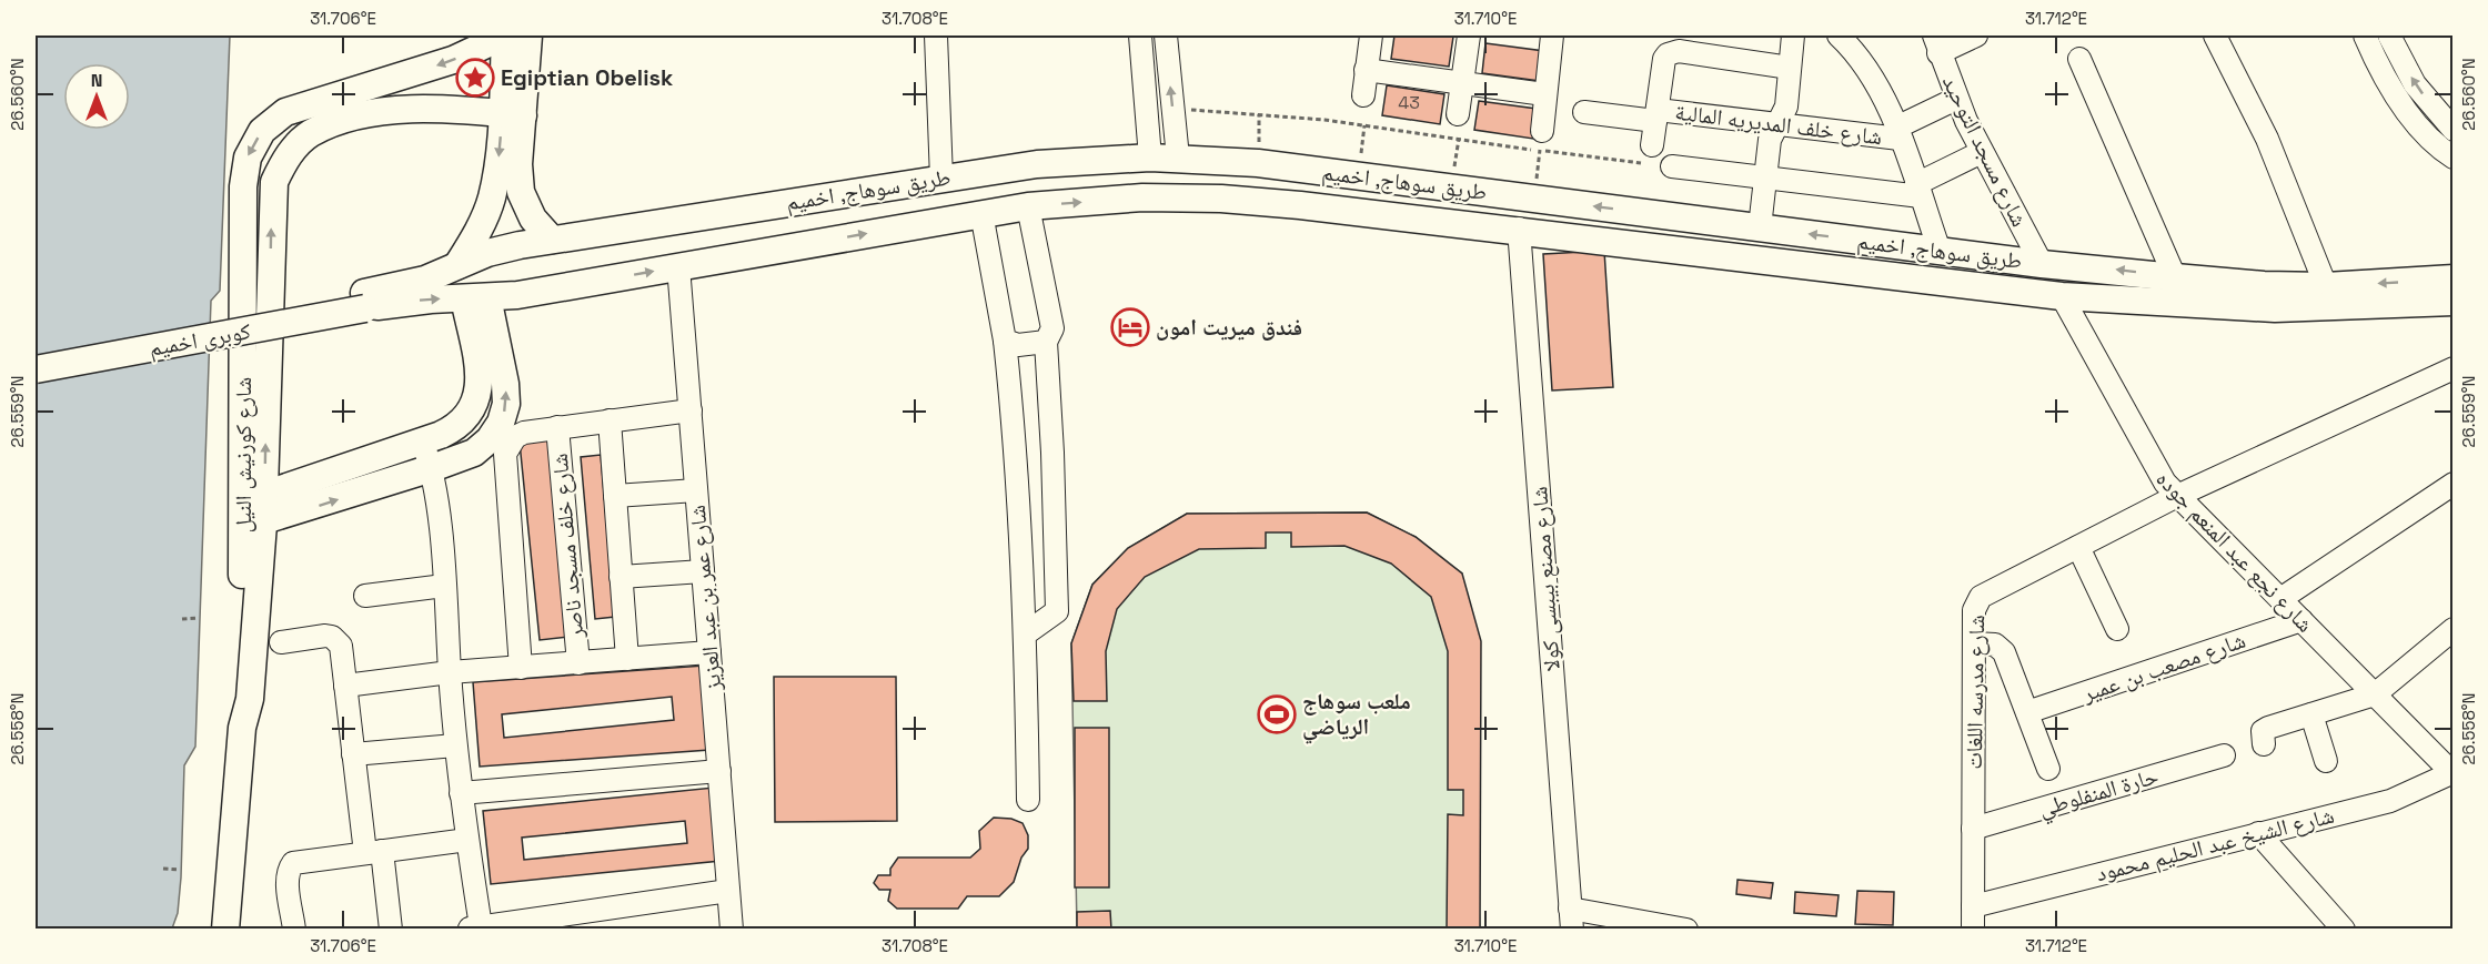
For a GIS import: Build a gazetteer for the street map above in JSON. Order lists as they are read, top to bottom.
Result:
{
  "streets": {
    "main road": ["طريق سوهاج, اخميم", "كوبرى اخميم", "شارع كورنيش النيل"],
    "street": [
      "شارع خلف المديريه المالية",
      "شارع مسجد التوحيد",
      "شارع خلف مسجد ناصر",
      "شارع نجع عبد المنعم جوده",
      "شارع مصنع بيبسى كولا",
      "شارع عمر بن عبد العزيز",
      "شارع مصعب بن عمير",
      "شارع مدرسه اللغات",
      "حارة المنفلوطي",
      "شارع الشيخ عبد الحليم محمود"
    ]
  },
  "crossings": [
    ["شارع مسجد التوحيد", "طريق سوهاج, اخميم"],
    ["طريق سوهاج, اخميم", "كوبرى اخميم"],
    ["طريق سوهاج, اخميم", "شارع نجع عبد المنعم جوده"],
    ["طريق سوهاج, اخميم", "شارع مصنع بيبسى كولا"],
    ["طريق سوهاج, اخميم", "شارع عمر بن عبد العزيز"],
    ["شارع نجع عبد المنعم جوده", "شارع مصعب بن عمير"],
    ["شارع نجع عبد المنعم جوده", "شارع مدرسه اللغات"],
    ["شارع نجع عبد المنعم جوده", "شارع الشيخ عبد الحليم محمود"],
    ["شارع مدرسه اللغات", "حارة المنفلوطي"],
    ["شارع مدرسه اللغات", "شارع الشيخ عبد الحليم محمود"]
  ],
  "places": {
    "place": ["Egiptian Obelisk"],
    "hotel": ["فندق ميريت امون"],
    "sports": ["ملعب سوهاج الرياضي"]
  },
  "house_numbers": ["43"],
  "north": "top",
  "coordinates": [
    "31.706°E",
    "31.708°E",
    "31.710°E",
    "31.712°E",
    "26.560°N",
    "26.559°N",
    "26.558°N"
  ]
}
